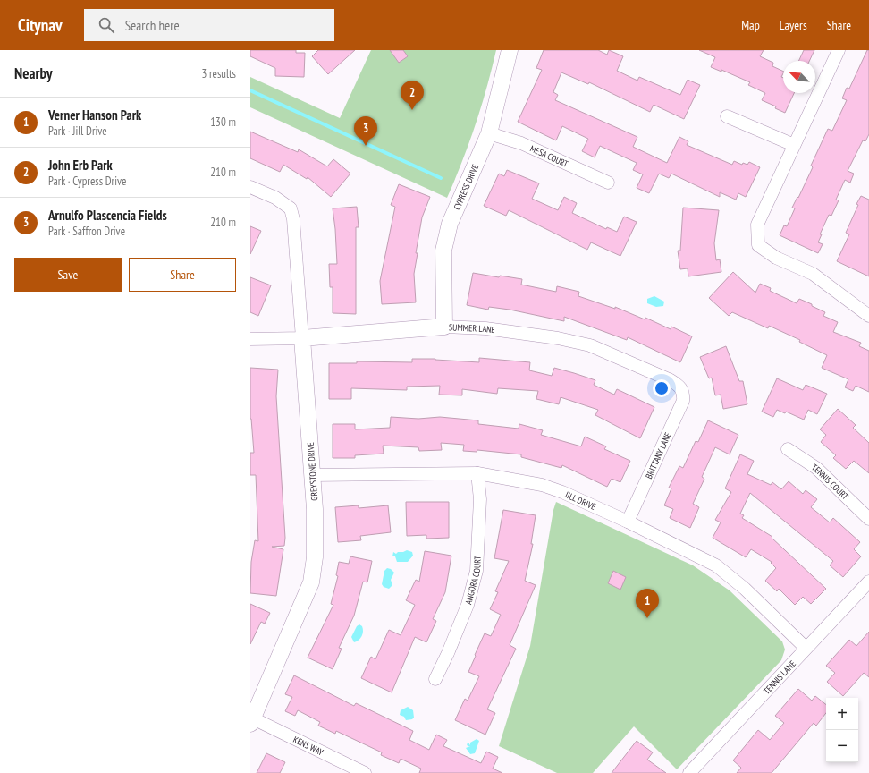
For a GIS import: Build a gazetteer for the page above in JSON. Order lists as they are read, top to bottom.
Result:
{
  "streets": {
    "street": [
      "MESA COURT",
      "CYPRESS DRIVE",
      "SUMMER LANE",
      "BRITTANY LANE",
      "GREYSTONE DRIVE",
      "TENNIS COURT",
      "JILL DRIVE",
      "ANGORA COURT",
      "TENNIS LANE",
      "KENS WAY"
    ]
  },
  "crossings": [
    ["MESA COURT", "CYPRESS DRIVE"],
    ["CYPRESS DRIVE", "SUMMER LANE"],
    ["SUMMER LANE", "BRITTANY LANE"],
    ["SUMMER LANE", "GREYSTONE DRIVE"],
    ["BRITTANY LANE", "JILL DRIVE"],
    ["GREYSTONE DRIVE", "JILL DRIVE"],
    ["GREYSTONE DRIVE", "KENS WAY"],
    ["JILL DRIVE", "ANGORA COURT"],
    ["JILL DRIVE", "TENNIS LANE"]
  ],
  "north": "top left",
  "page": {
    "header": "Citynav",
    "search": "Search here",
    "nav": ["Map", "Layers", "Share"],
    "heading": ["Nearby", "3 results"],
    "pins": ["2", "3", "1"],
    "list": [
      {
        "mark": "1",
        "name": "Verner Hanson Park",
        "note": "Park · Jill Drive",
        "value": "130 m"
      },
      {
        "mark": "2",
        "name": "John Erb Park",
        "note": "Park · Cypress Drive",
        "value": "210 m"
      },
      {
        "mark": "3",
        "name": "Arnulfo Plascencia Fields",
        "note": "Park · Saffron Drive",
        "value": "210 m"
      }
    ],
    "buttons": ["Save", "Share"],
    "map_buttons": ["+", "−"]
  }
}
